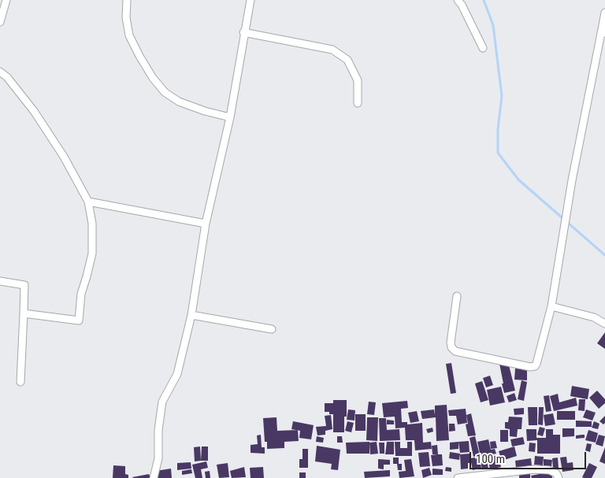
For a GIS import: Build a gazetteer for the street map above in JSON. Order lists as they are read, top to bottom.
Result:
{
  "scale_bar": "100 m"
}
